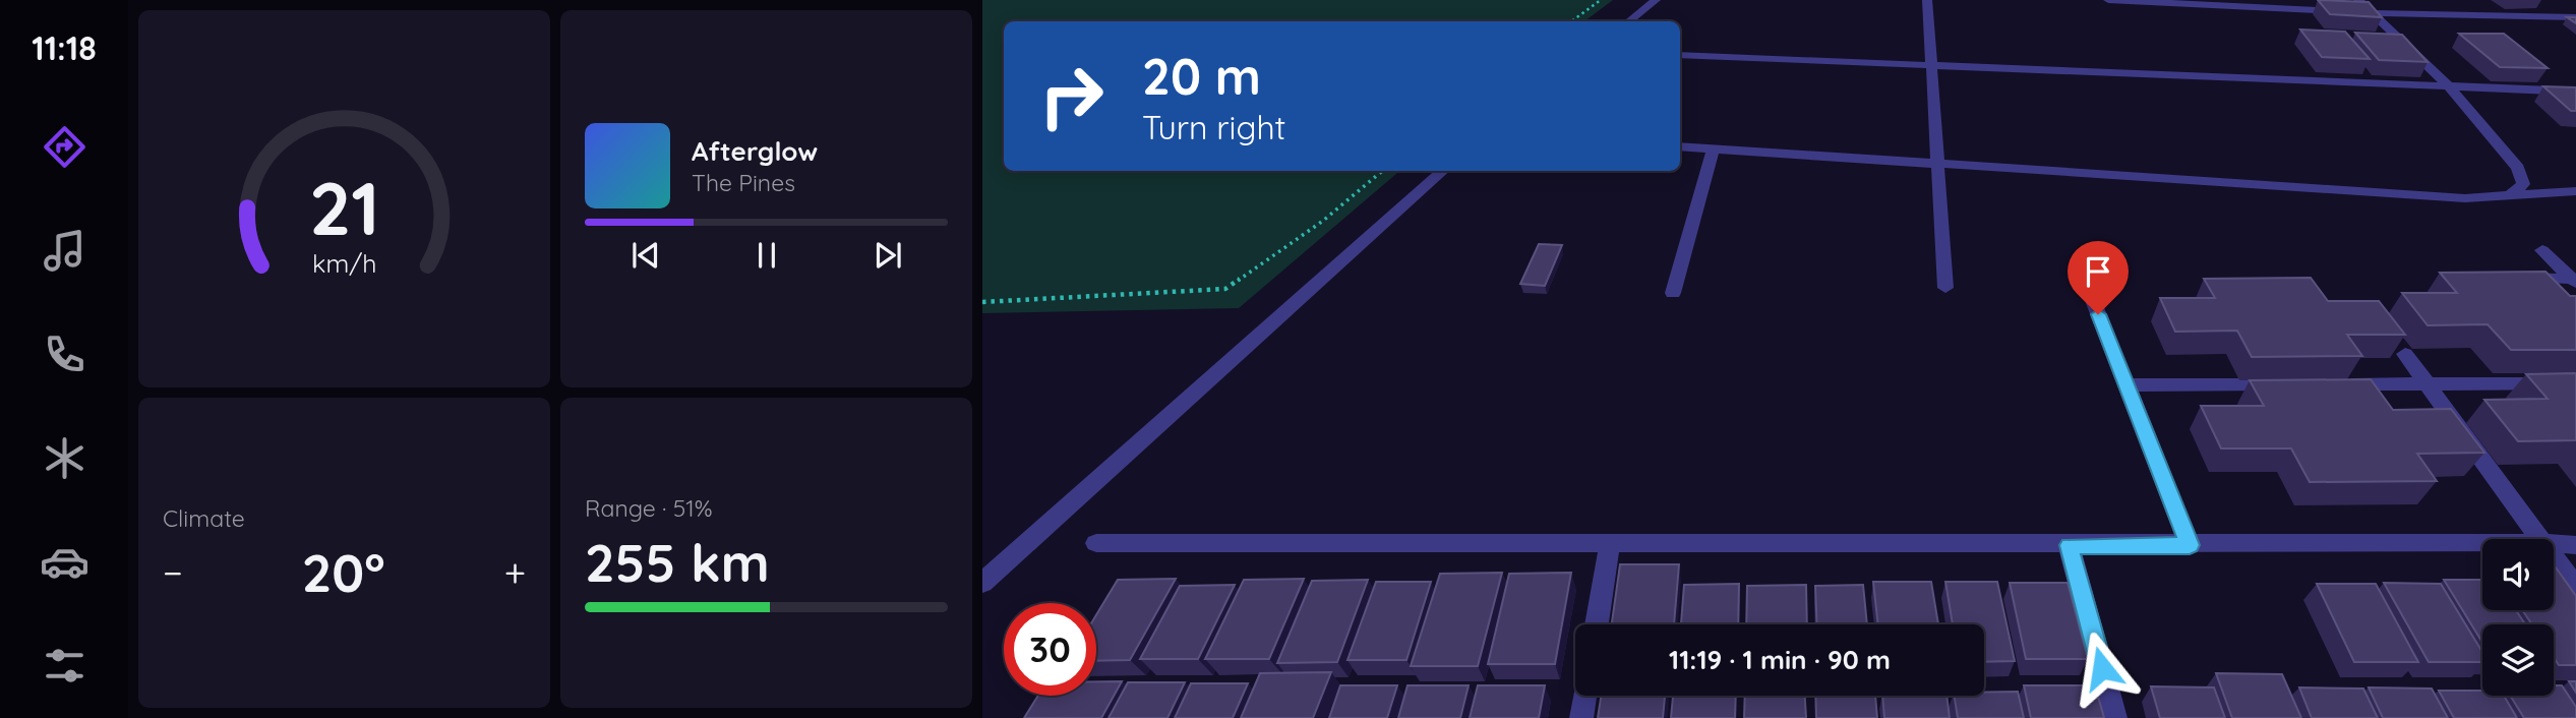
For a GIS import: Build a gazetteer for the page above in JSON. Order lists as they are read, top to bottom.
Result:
{
  "page": {
    "tabs": "11:18",
    "turn": ["20 m", "Turn right"],
    "song": ["Afterglow", "The Pines"],
    "tile": [
      "Climate",
      ["Range · 51%", "255 km"]
    ],
    "heat": ["−", "20°", "+"],
    "limit": "30",
    "trip": "11:19 · 1 min · 90 m",
    "gauge": ["21", "km/h"]
  }
}
